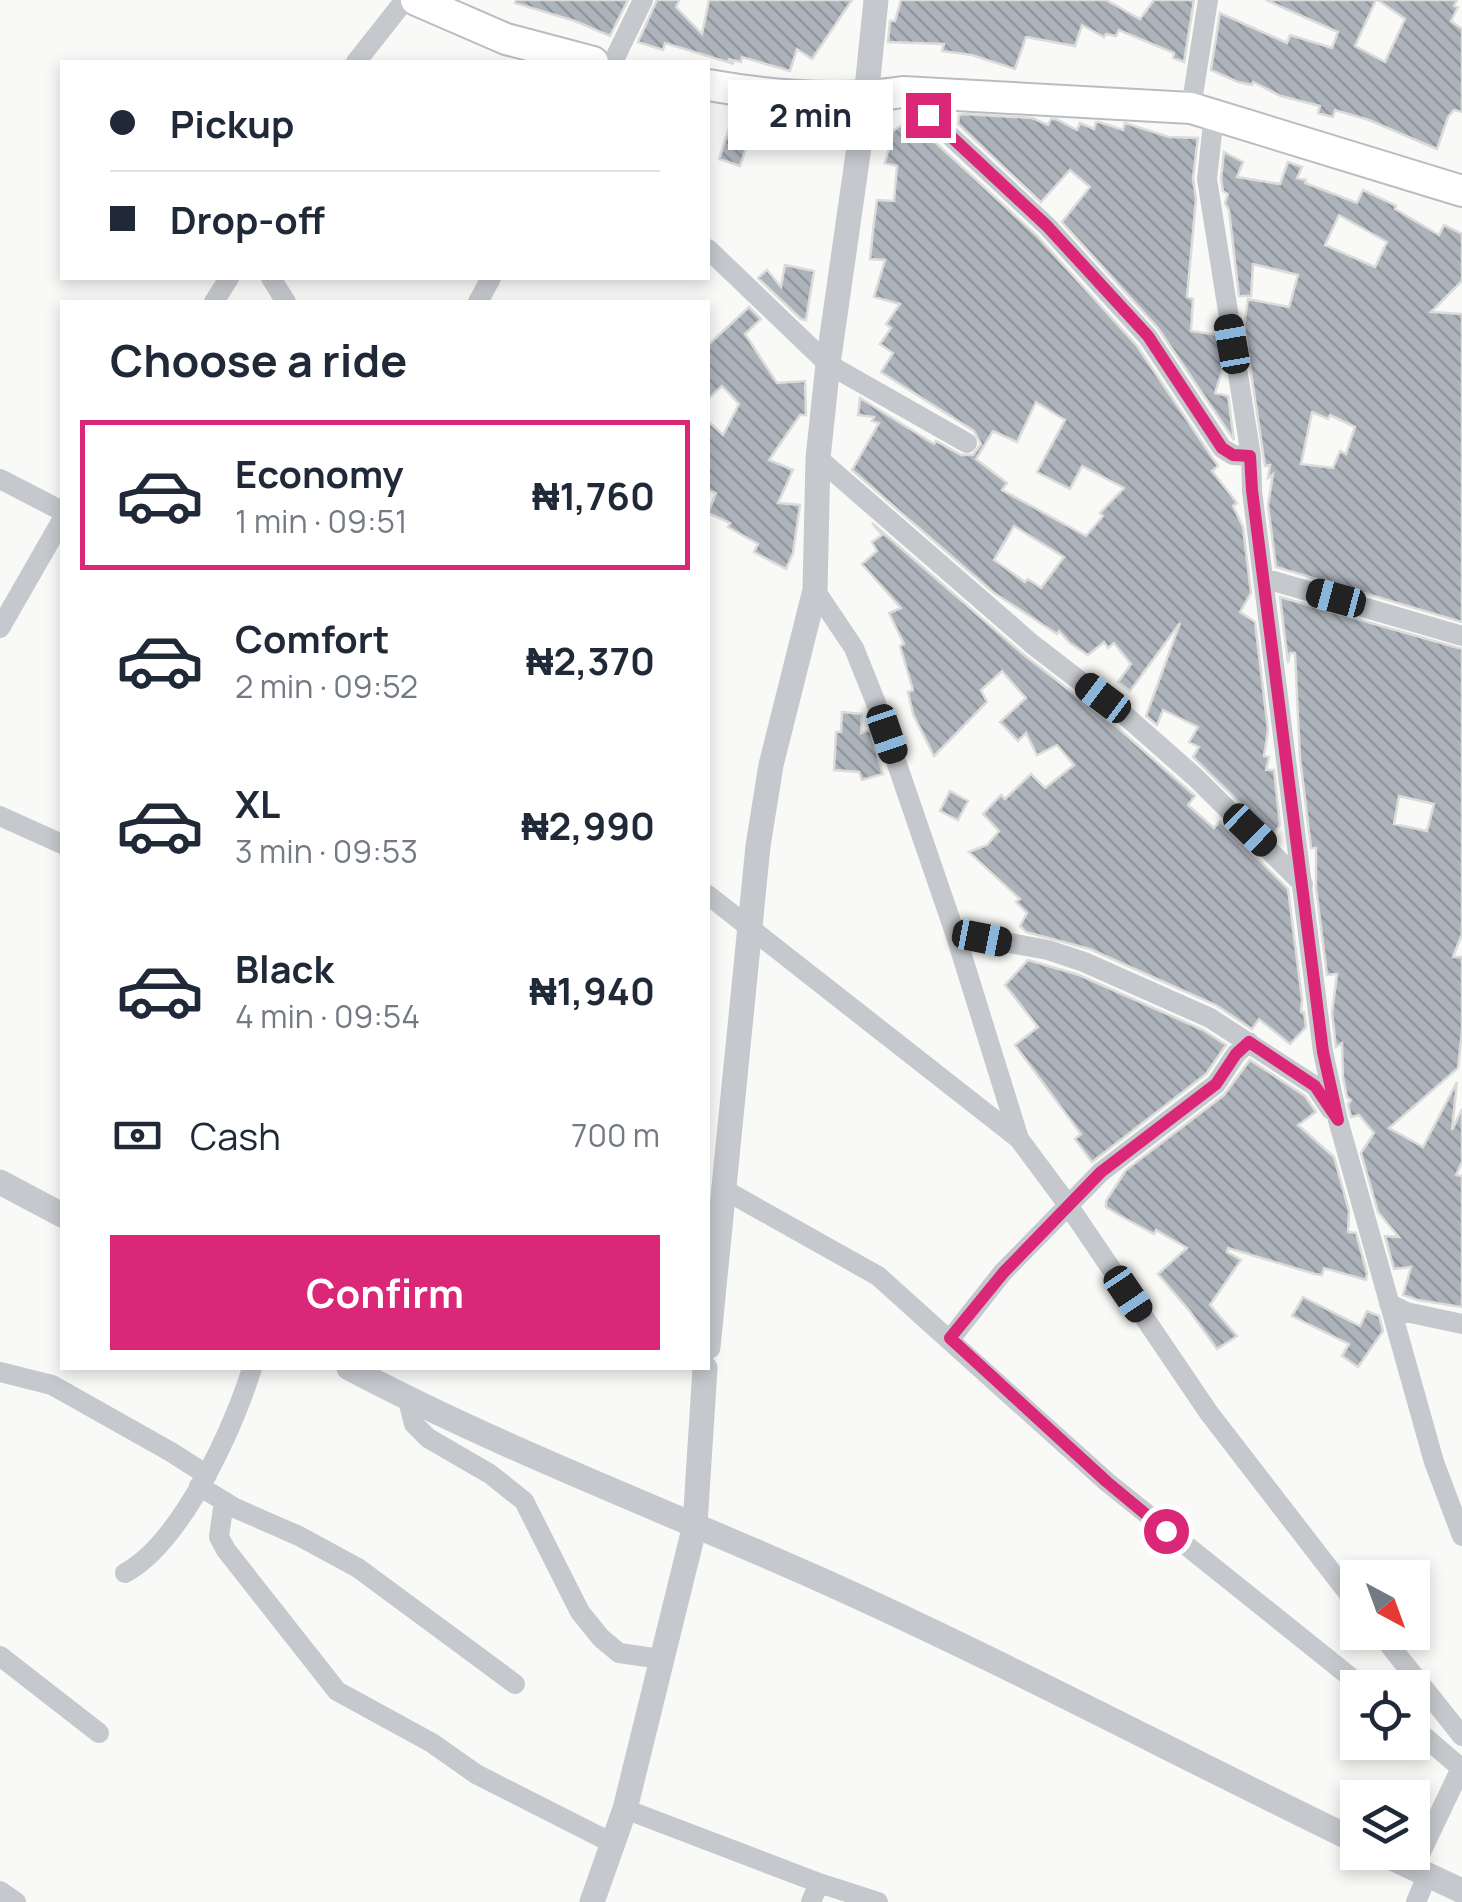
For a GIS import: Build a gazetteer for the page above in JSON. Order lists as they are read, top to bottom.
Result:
{
  "north": "bottom right",
  "page": {
    "banner": ["Pickup", "Drop-off"],
    "bubble": "2 min",
    "heading": "Choose a ride",
    "list": [
      {
        "name": "Economy",
        "note": "1 min · 09:51",
        "value": "₦1,760"
      },
      {
        "name": "Comfort",
        "note": "2 min · 09:52",
        "value": "₦2,370"
      },
      {
        "name": "XL",
        "note": "3 min · 09:53",
        "value": "₦2,990"
      },
      {
        "name": "Black",
        "note": "4 min · 09:54",
        "value": "₦1,940"
      }
    ],
    "pay": ["Cash", "700 m"],
    "buttons": "Confirm"
  }
}
